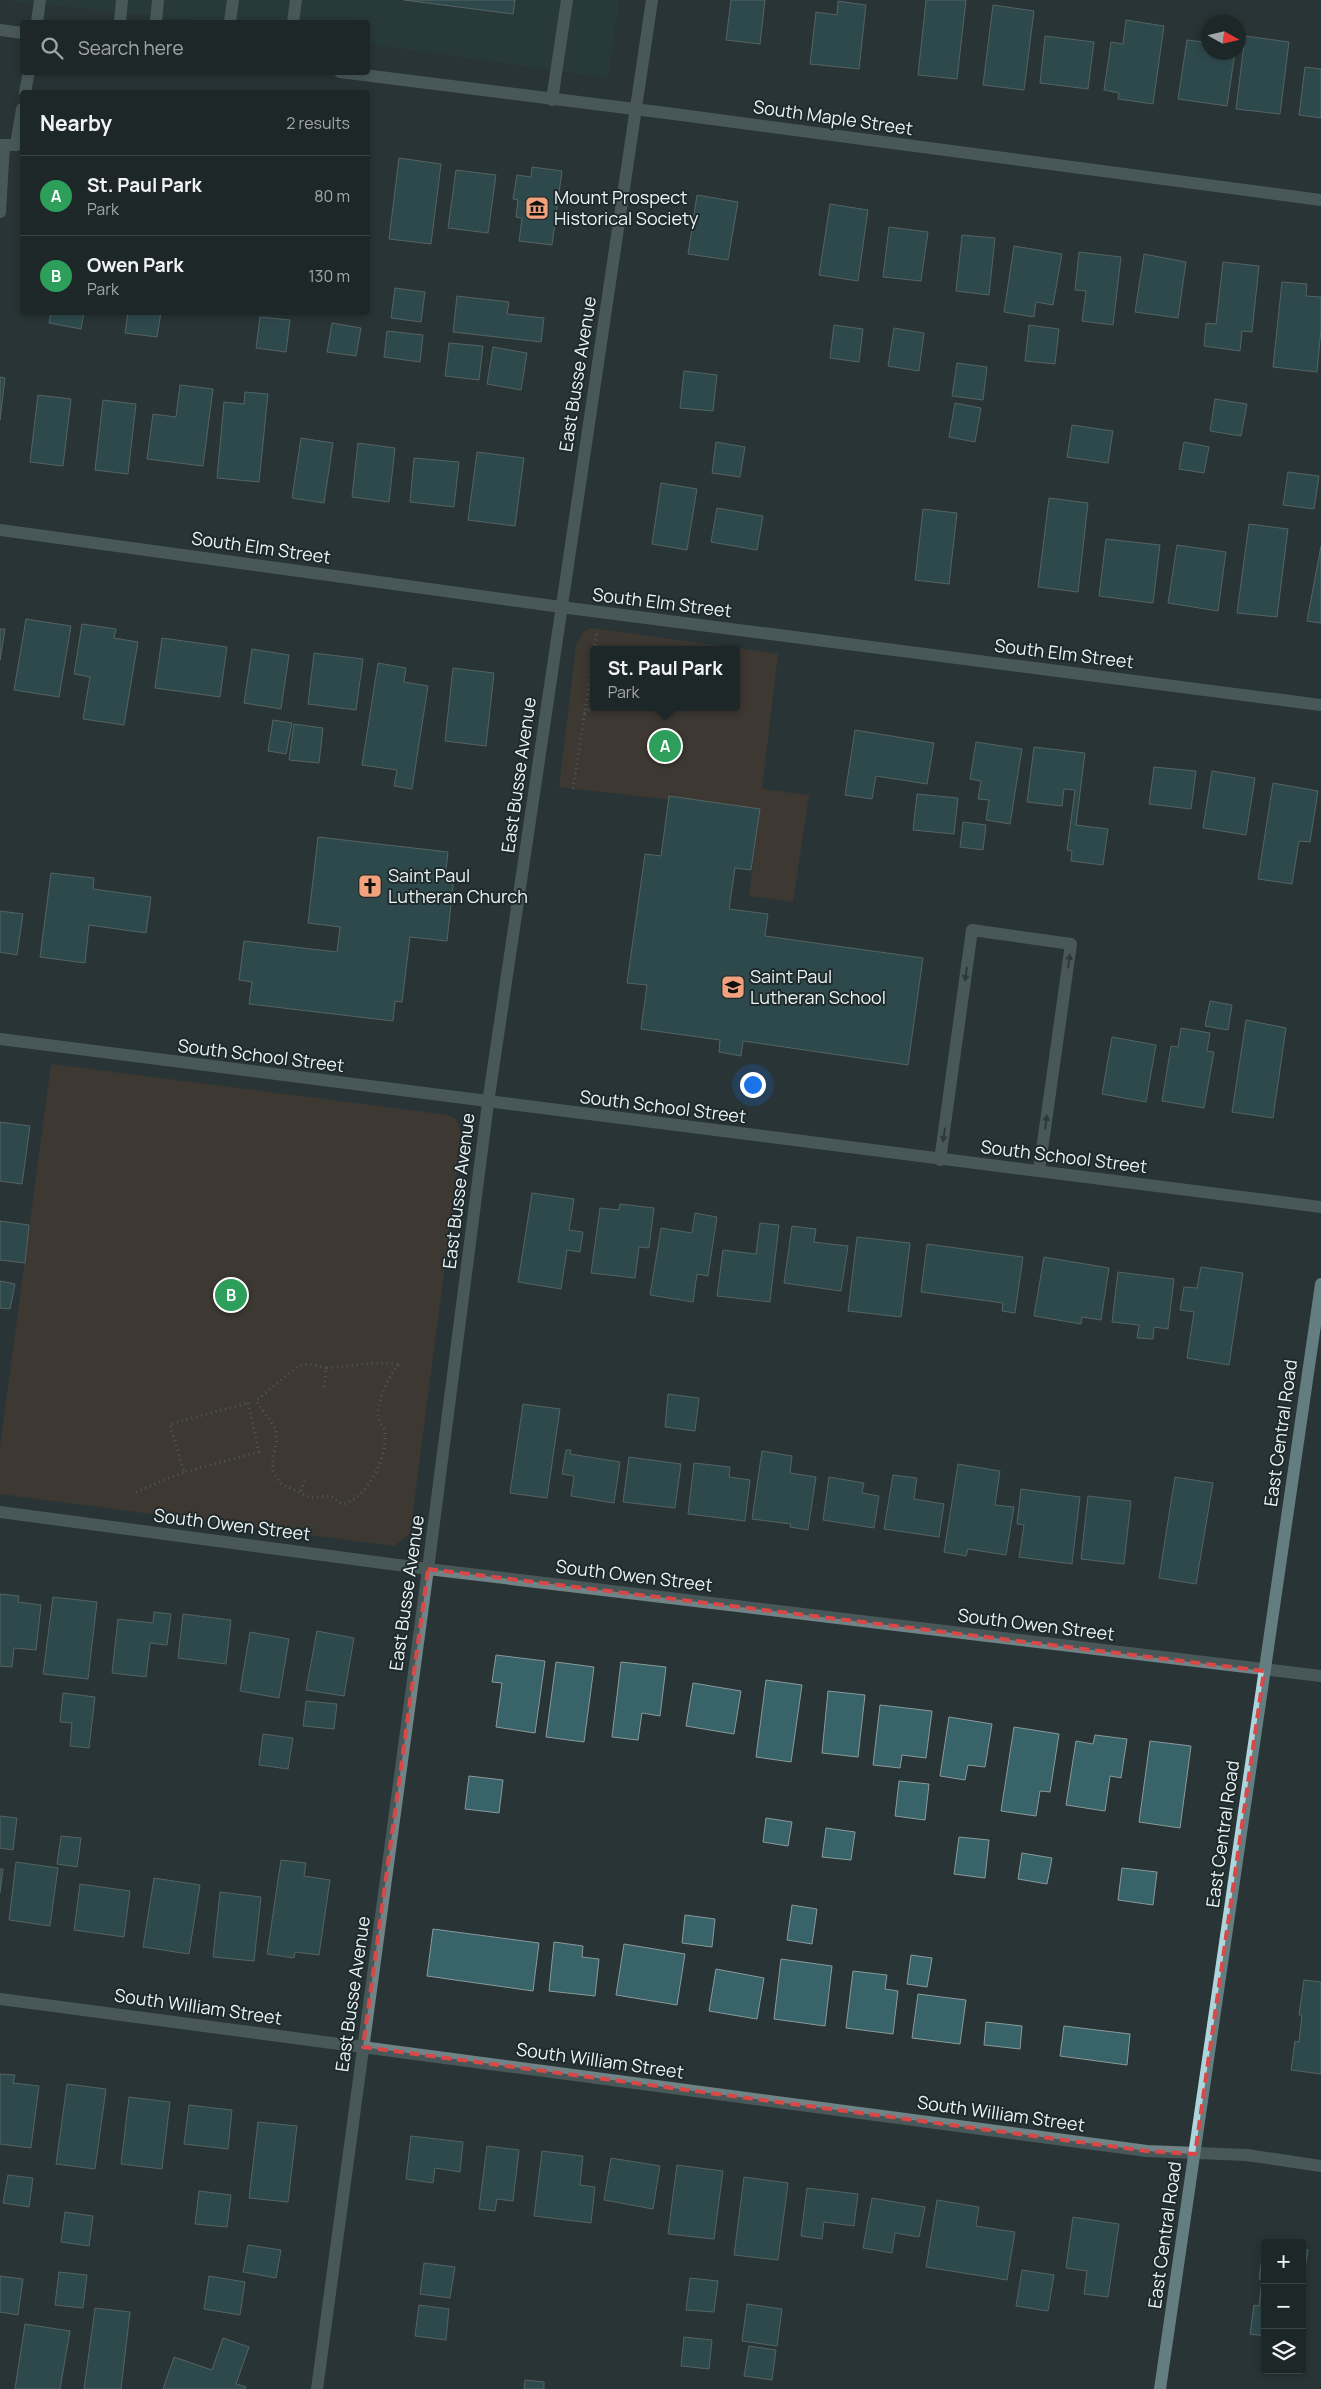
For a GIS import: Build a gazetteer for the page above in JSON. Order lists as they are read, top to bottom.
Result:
{
  "streets": {
    "main road": ["East Central Road"],
    "street": [
      "South Maple Street",
      "East Busse Avenue",
      "South Elm Street",
      "South School Street",
      "South Owen Street",
      "South William Street"
    ]
  },
  "crossings": [
    ["South Maple Street", "East Busse Avenue"],
    ["East Busse Avenue", "South Elm Street"],
    ["East Busse Avenue", "South School Street"],
    ["East Busse Avenue", "South Owen Street"],
    ["East Busse Avenue", "South William Street"],
    ["East Central Road", "South Owen Street"],
    ["East Central Road", "South William Street"]
  ],
  "places": {
    "museum": ["Mount Prospect Historical Society"],
    "church": ["Saint Paul Lutheran Church"],
    "school or university": ["Saint Paul Lutheran School"]
  },
  "north": "right",
  "page": {
    "search": "Search here",
    "heading": ["Nearby", "2 results"],
    "list": [
      {
        "mark": "A",
        "name": "St. Paul Park",
        "note": "Park",
        "value": "80 m"
      },
      {
        "mark": "B",
        "name": "Owen Park",
        "note": "Park",
        "value": "130 m"
      }
    ],
    "popup": ["St. Paul Park", "Park"],
    "pins": ["A", "B"],
    "map_buttons": ["+", "−"]
  }
}
